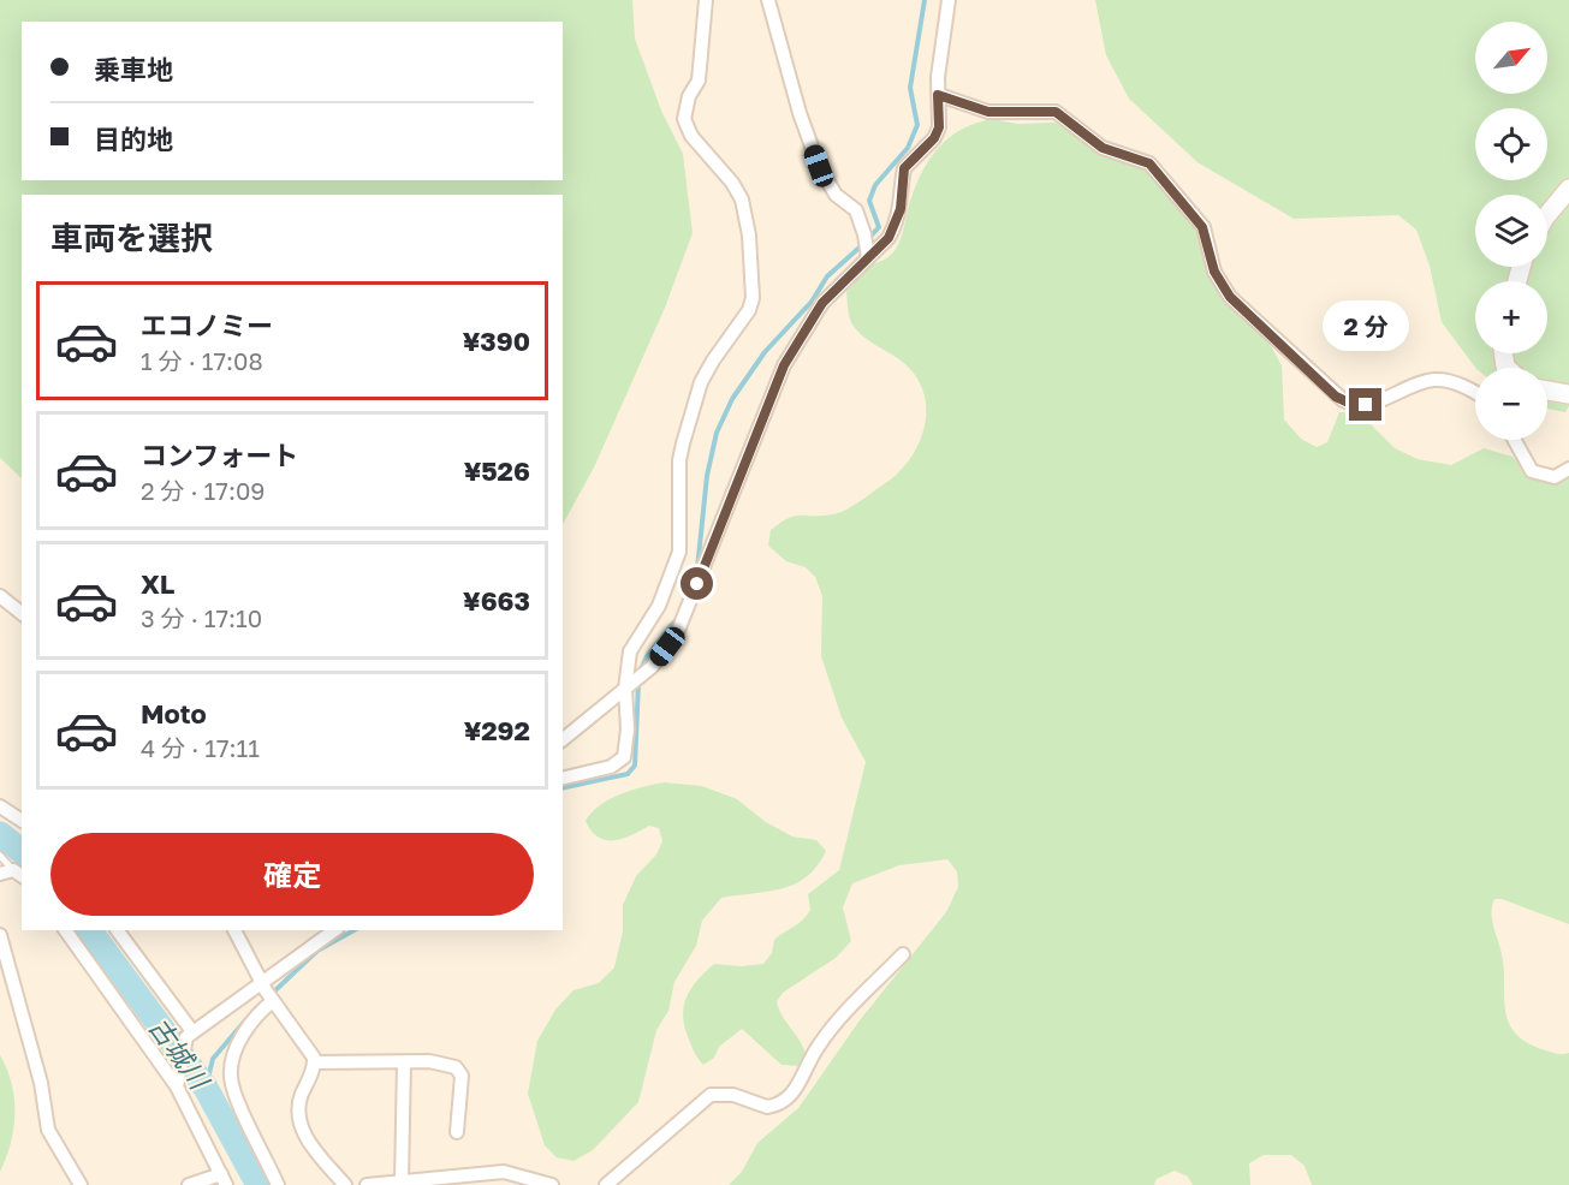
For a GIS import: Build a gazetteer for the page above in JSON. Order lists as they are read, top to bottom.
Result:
{
  "water": ["古城川"],
  "north": "top right",
  "page": {
    "map_buttons": ["+", "−"],
    "banner": ["乗車地", "目的地"],
    "heading": "車両を選択",
    "list": [
      {
        "name": "エコノミー",
        "note": "1 分 · 17:08",
        "value": "¥390"
      },
      {
        "name": "コンフォート",
        "note": "2 分 · 17:09",
        "value": "¥526"
      },
      {
        "name": "XL",
        "note": "3 分 · 17:10",
        "value": "¥663"
      },
      {
        "name": "Moto",
        "note": "4 分 · 17:11",
        "value": "¥292"
      }
    ],
    "bubble": "2 分",
    "buttons": "確定"
  }
}
